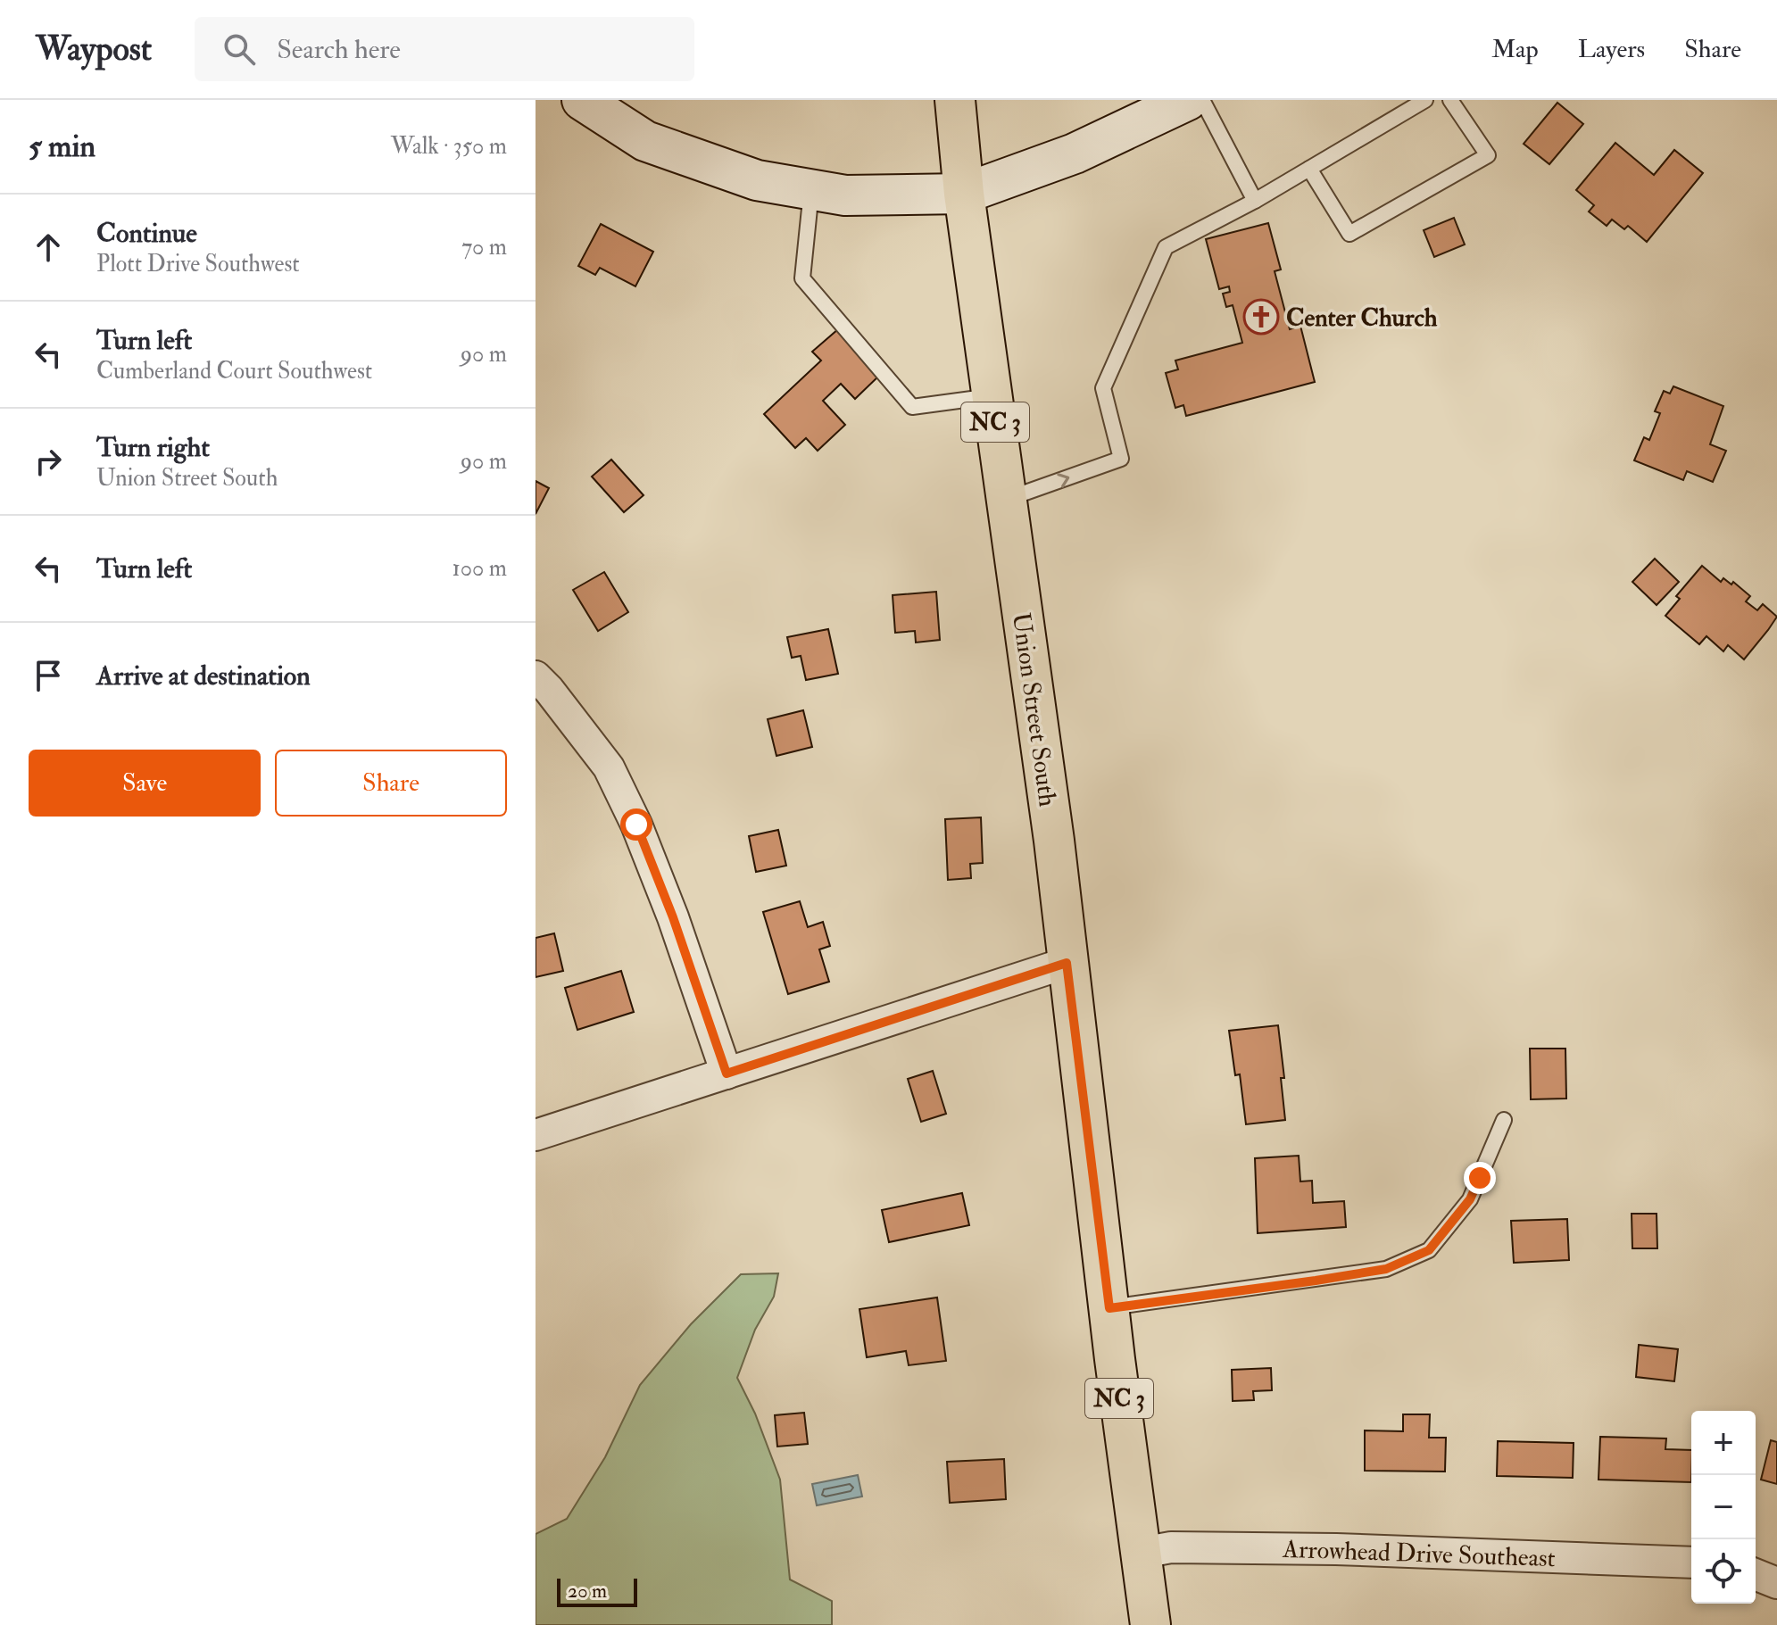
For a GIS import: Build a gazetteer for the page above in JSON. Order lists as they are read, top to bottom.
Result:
{
  "streets": {
    "main road": ["NC 3", "Union Street South"],
    "street": ["Arrowhead Drive Southeast"]
  },
  "crossings": [
    ["NC 3", "Union Street South"],
    ["Union Street South", "Arrowhead Drive Southeast"]
  ],
  "places": {
    "church": ["Center Church"]
  },
  "scale_bar": "20 m",
  "page": {
    "header": "Waypost",
    "search": "Search here",
    "nav": ["Map", "Layers", "Share"],
    "heading": ["5 min", "Walk · 350 m"],
    "list": [
      ["Continue", "Plott Drive Southwest", "70 m"],
      ["Turn left", "Cumberland Court Southwest", "90 m"],
      ["Turn right", "Union Street South", "90 m"],
      ["Turn left", "100 m"],
      "Arrive at destination"
    ],
    "buttons": ["Save", "Share"],
    "map_buttons": ["+", "−"],
    "scale": "20 m"
  }
}
